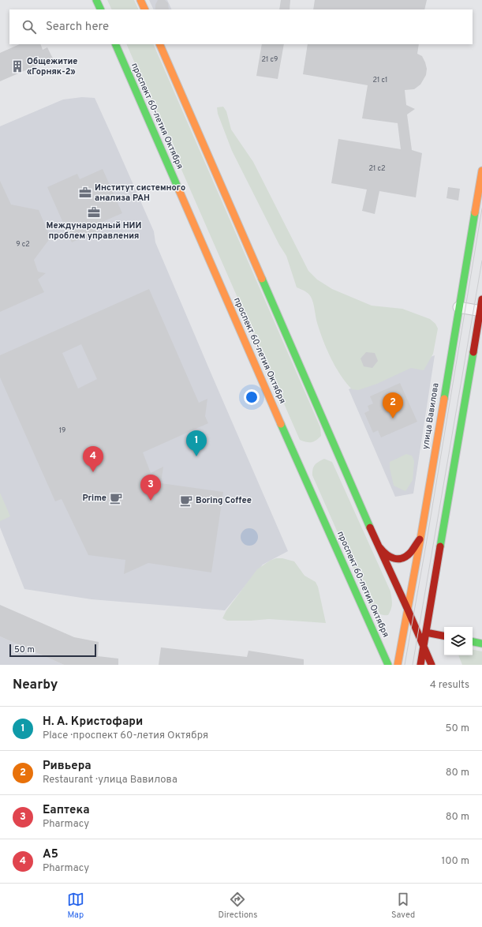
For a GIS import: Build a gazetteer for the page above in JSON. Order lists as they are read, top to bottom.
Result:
{
  "streets": {
    "main road": ["проспект 60-летия Октября", "улица Вавилова"]
  },
  "places": {
    "building": ["Общежитие «Горняк-2»"],
    "office": ["Институт системного анализа РАН", "Международный НИИ проблем управления"],
    "cafe": ["Prime", "Boring Coffee"]
  },
  "house_numbers": [
    "21 с9",
    "21 с1",
    "21 с2",
    "9 с2",
    "19"
  ],
  "scale_bar": "50 m",
  "page": {
    "search": "Search here",
    "pins": [
      "2",
      "1",
      "4",
      "3"
    ],
    "scale": "50 m",
    "heading": ["Nearby", "4 results"],
    "list": [
      {
        "mark": "1",
        "name": "Н. А. Кристофари",
        "note": "Place · проспект 60-летия Октября",
        "value": "50 m"
      },
      {
        "mark": "2",
        "name": "Ривьера",
        "note": "Restaurant · улица Вавилова",
        "value": "80 m"
      },
      {
        "mark": "3",
        "name": "Еаптека",
        "note": "Pharmacy",
        "value": "80 m"
      },
      {
        "mark": "4",
        "name": "А5",
        "note": "Pharmacy",
        "value": "100 m"
      }
    ],
    "nav": ["Map", "Directions", "Saved"]
  }
}
